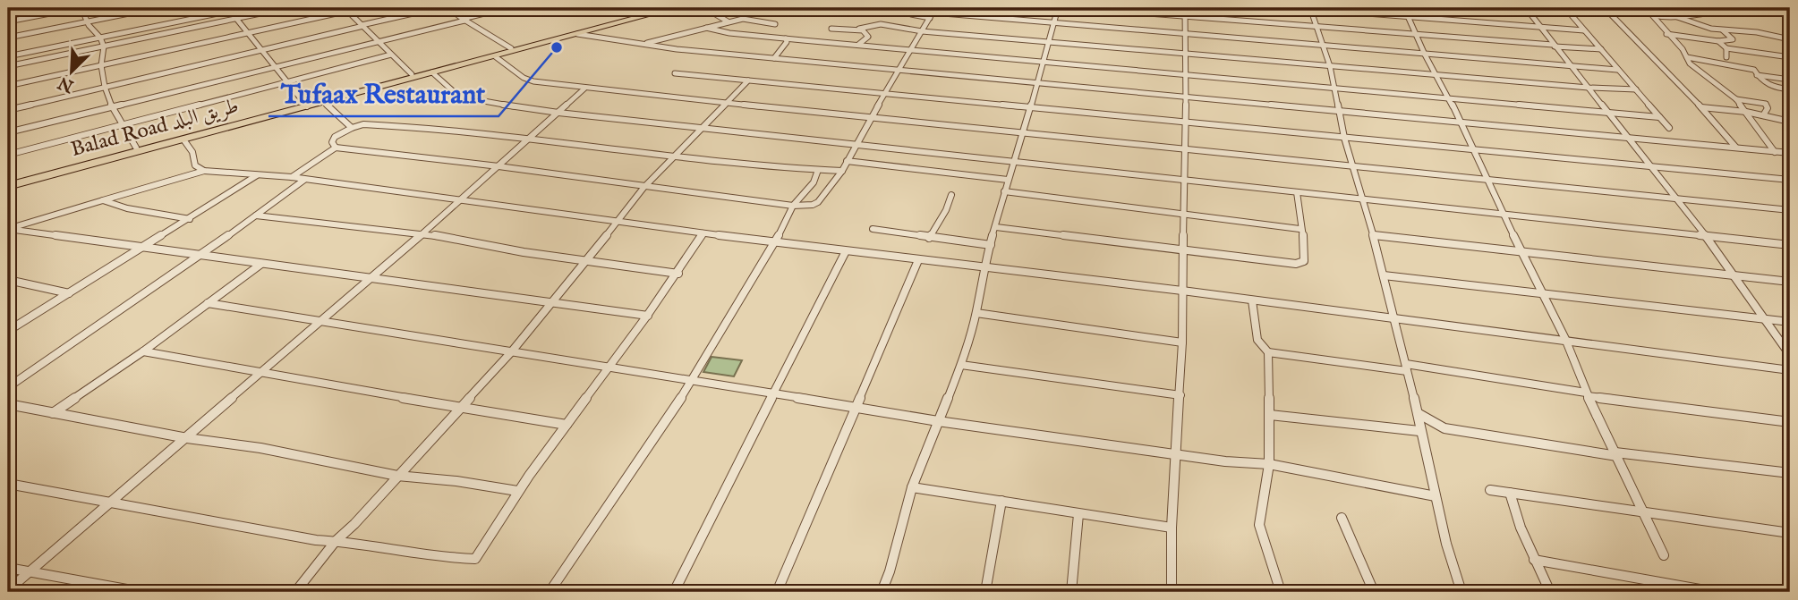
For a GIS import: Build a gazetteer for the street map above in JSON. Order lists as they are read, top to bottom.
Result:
{
  "streets": {
    "highway": ["Balad Road طريق البلد"]
  },
  "places": ["Tufaax Restaurant"],
  "north": "bottom left"
}
